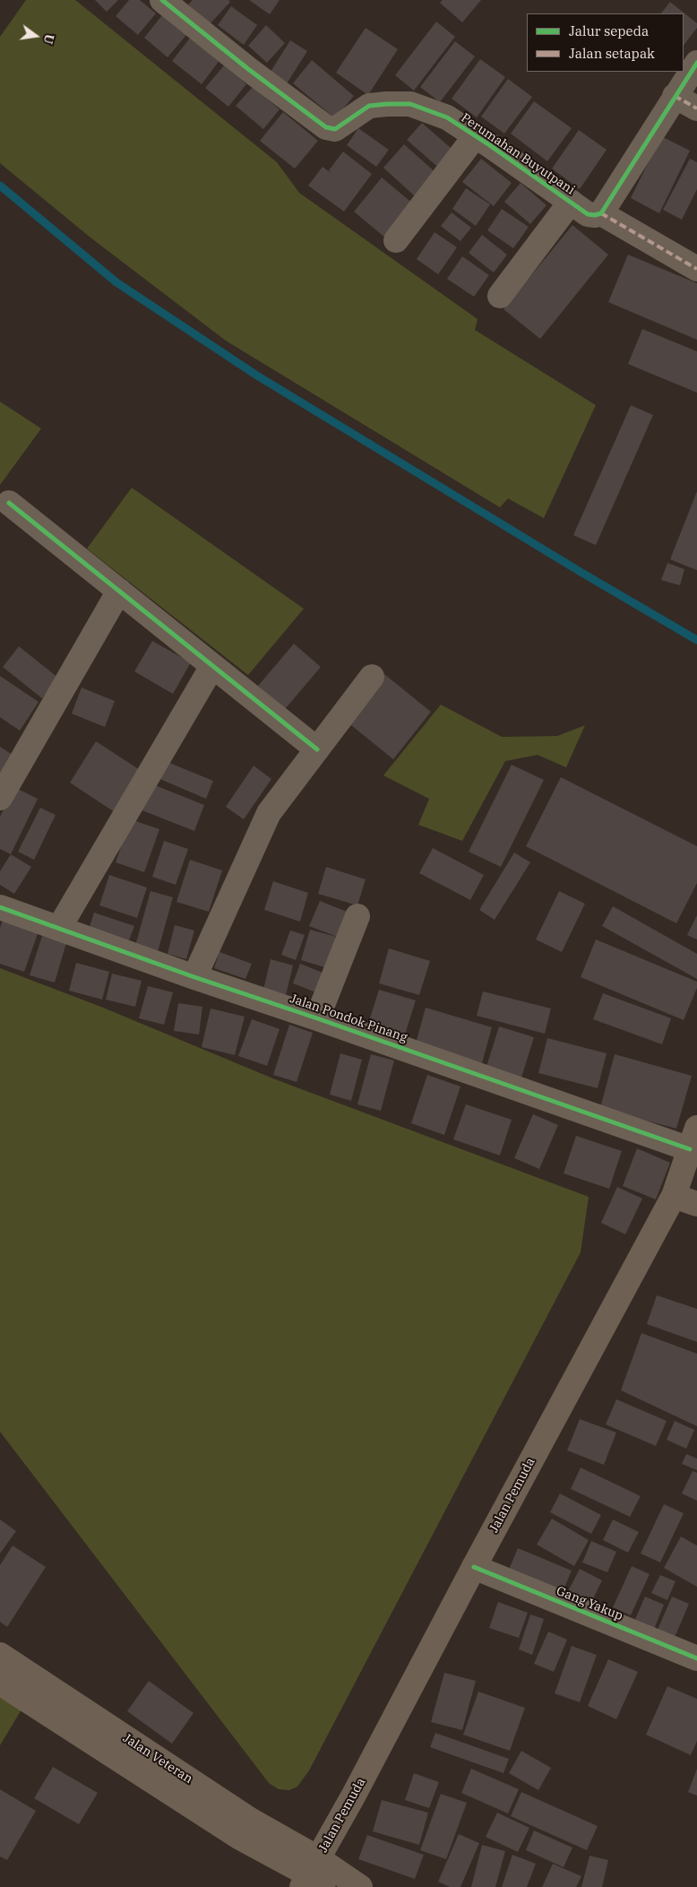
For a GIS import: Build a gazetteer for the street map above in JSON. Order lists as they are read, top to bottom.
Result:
{
  "streets": {
    "main road": ["Jalan Pemuda", "Jalan Veteran"],
    "street": ["Perumahan Buyutpani", "Jalan Pondok Pinang", "Gang Yakup"]
  },
  "crossings": [
    ["Jalan Pondok Pinang", "Jalan Pemuda"],
    ["Jalan Pemuda", "Gang Yakup"],
    ["Jalan Pemuda", "Jalan Veteran"]
  ],
  "legend": ["Jalur sepeda", "Jalan setapak"],
  "north": "right"
}
